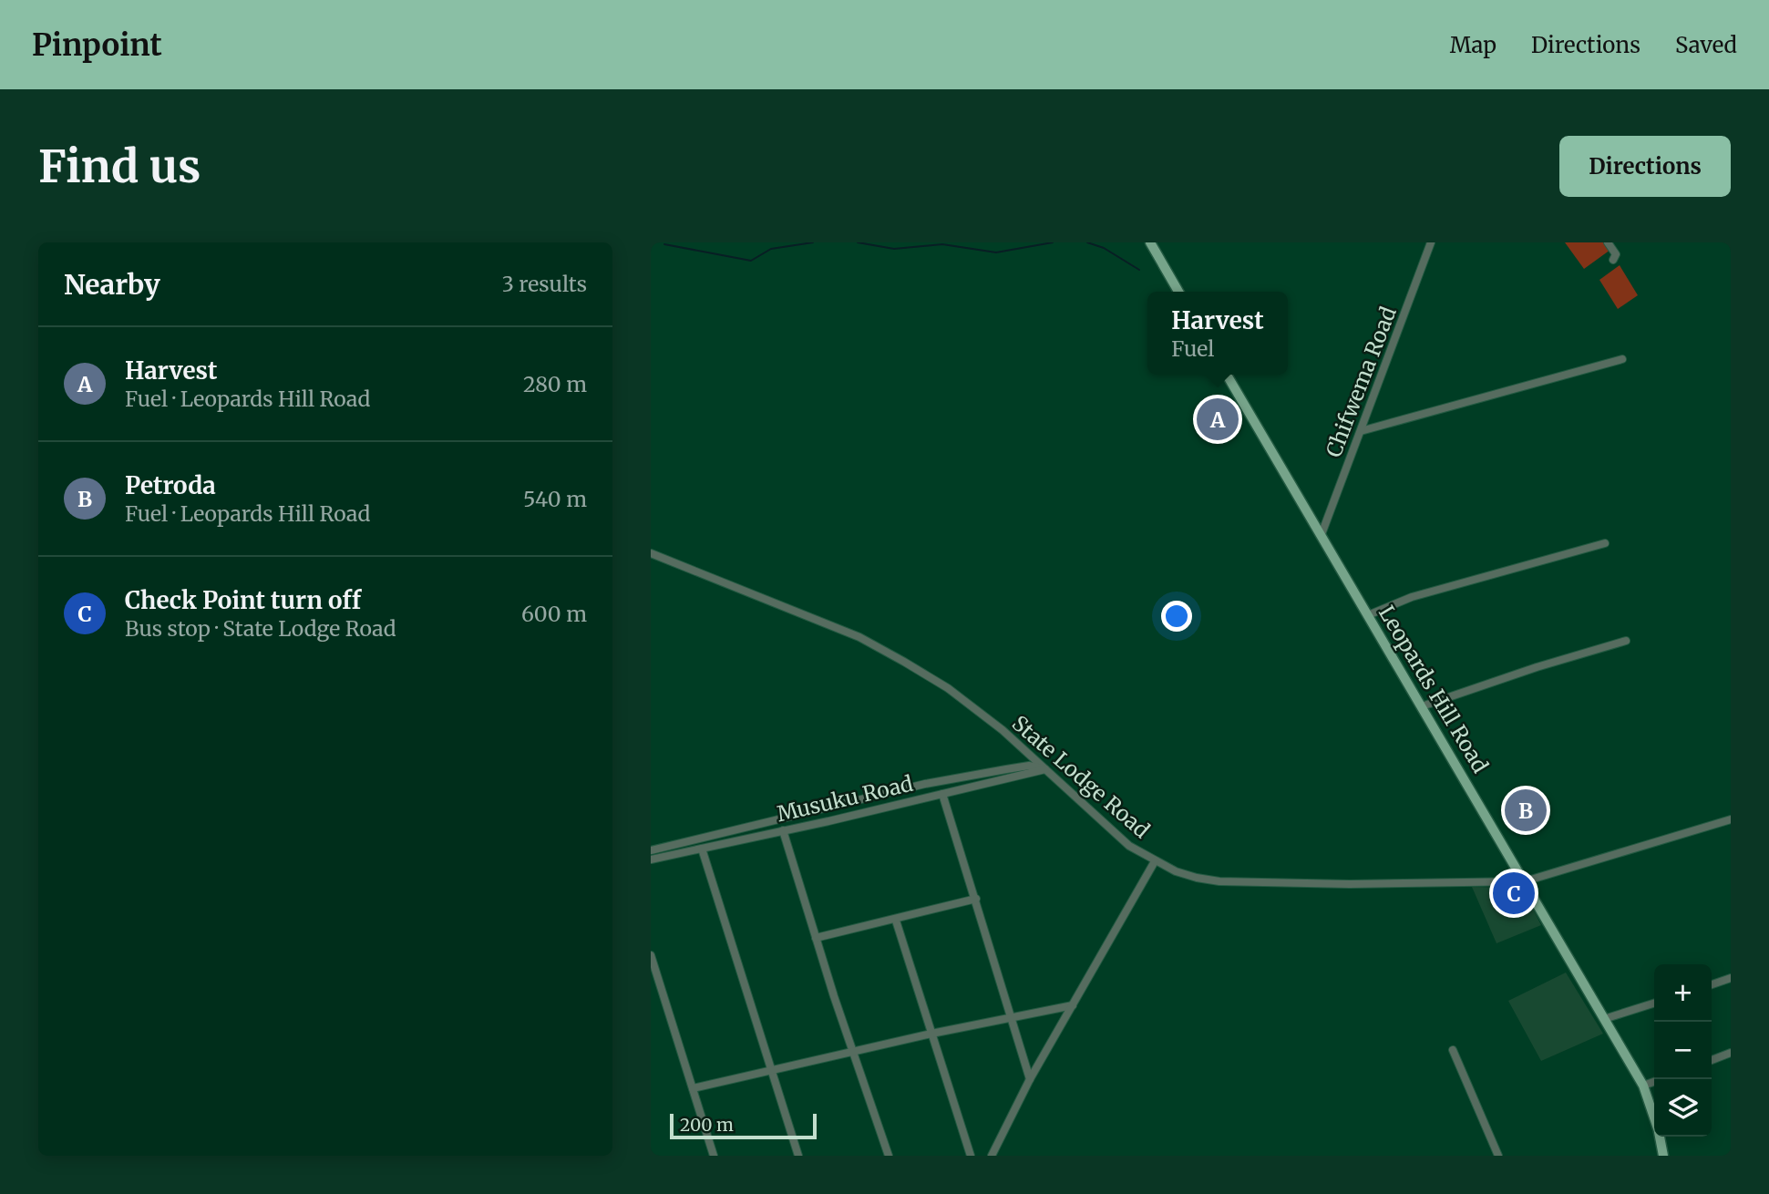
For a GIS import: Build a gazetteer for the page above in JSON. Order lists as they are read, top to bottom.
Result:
{
  "streets": {
    "main road": ["Leopards Hill Road"],
    "street": ["Chifwema Road", "State Lodge Road", "Musuku Road"]
  },
  "crossings": [
    ["Chifwema Road", "Leopards Hill Road"],
    ["Leopards Hill Road", "State Lodge Road"],
    ["State Lodge Road", "Musuku Road"]
  ],
  "scale_bar": "200 m",
  "page": {
    "header": "Pinpoint",
    "nav": ["Map", "Directions", "Saved"],
    "buttons": "Directions",
    "title": "Find us",
    "heading": ["Nearby", "3 results"],
    "popup": ["Harvest", "Fuel"],
    "list": [
      {
        "mark": "A",
        "name": "Harvest",
        "note": "Fuel · Leopards Hill Road",
        "value": "280 m"
      },
      {
        "mark": "B",
        "name": "Petroda",
        "note": "Fuel · Leopards Hill Road",
        "value": "540 m"
      },
      {
        "mark": "C",
        "name": "Check Point turn off",
        "note": "Bus stop · State Lodge Road",
        "value": "600 m"
      }
    ],
    "pins": ["A", "B", "C"],
    "map_buttons": ["+", "−"],
    "scale": "200 m"
  }
}
